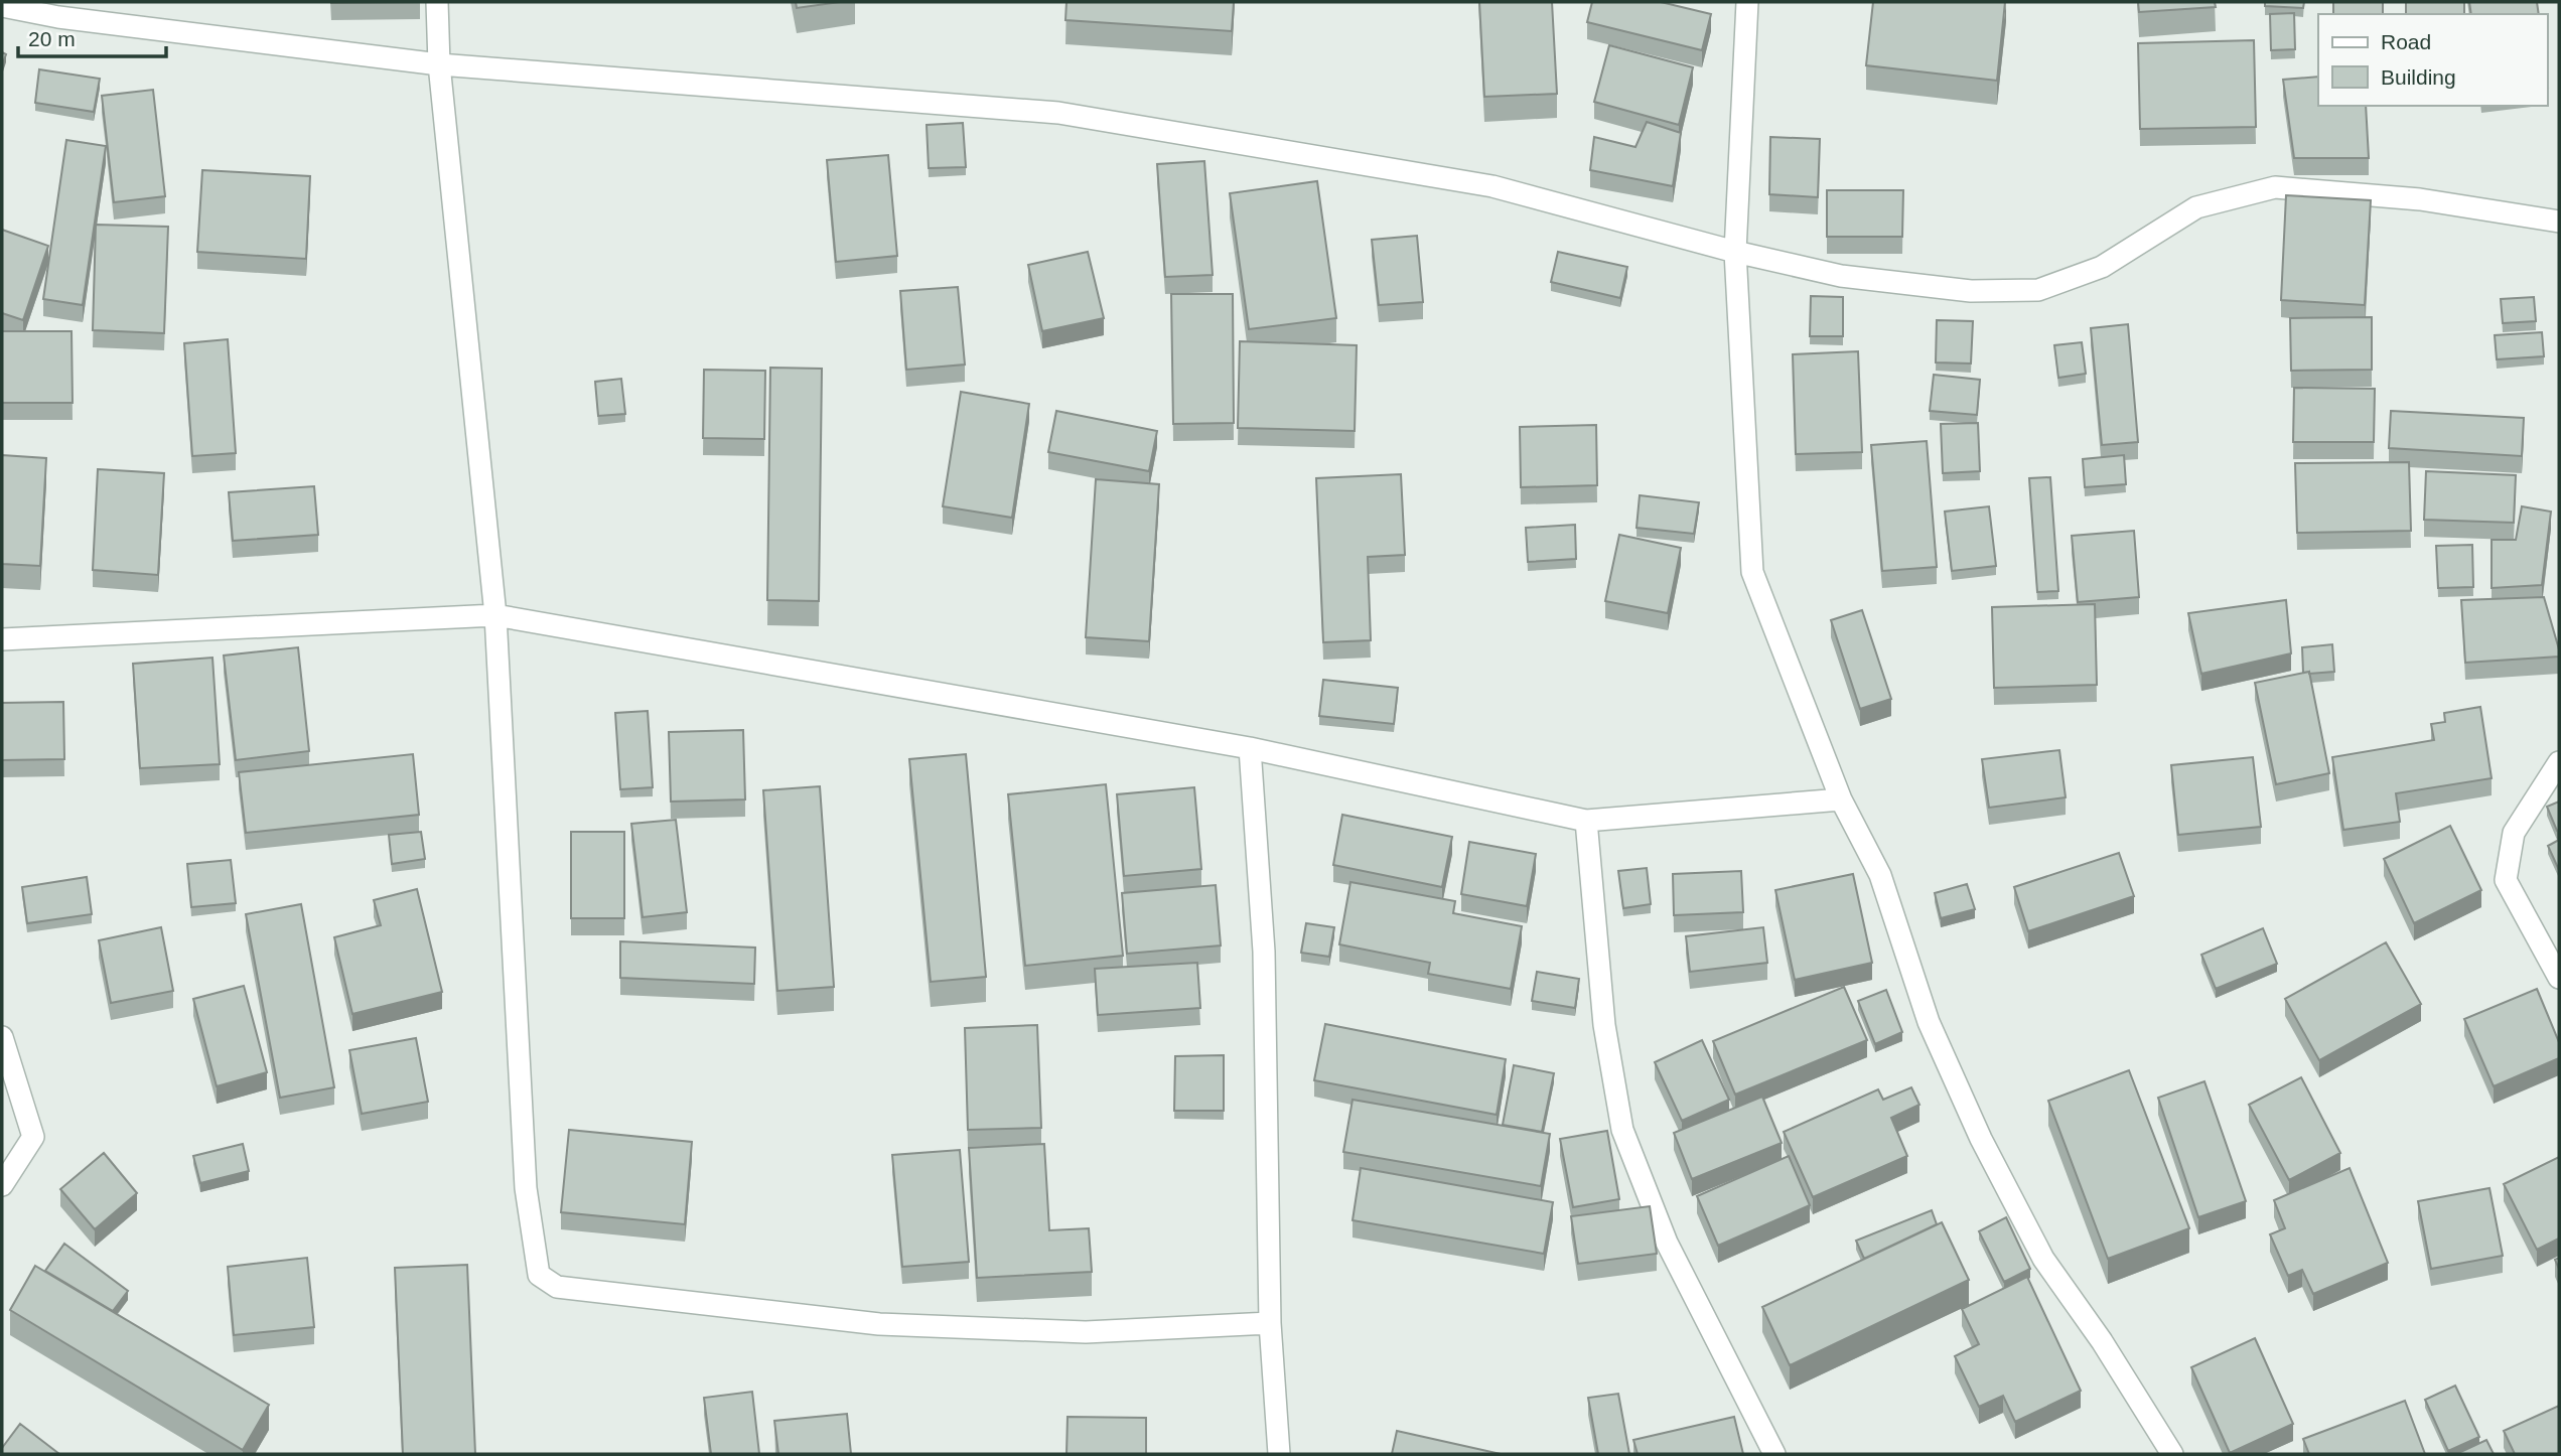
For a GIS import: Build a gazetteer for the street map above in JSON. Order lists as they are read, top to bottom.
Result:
{
  "legend": ["Road", "Building"],
  "scale_bar": "20 m"
}
